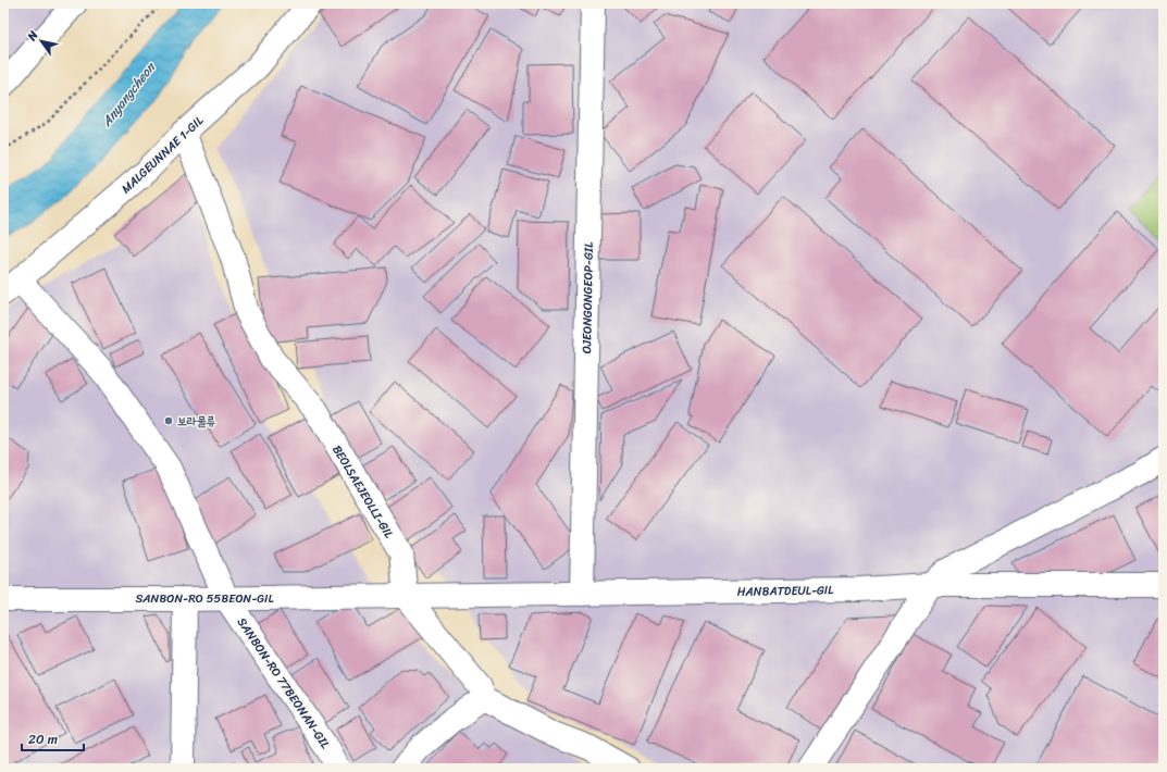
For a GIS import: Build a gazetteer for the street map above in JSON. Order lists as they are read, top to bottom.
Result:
{
  "streets": {
    "street": [
      "MALGEUNNAE 1-GIL",
      "OJEONGONGEOP-GIL",
      "BEOLSAEJEOLLI-GIL",
      "HANBATDEUL-GIL",
      "SANBON-RO 55BEON-GIL",
      "SANBON-RO 77BEONAN-GIL"
    ]
  },
  "crossings": [
    ["MALGEUNNAE 1-GIL", "BEOLSAEJEOLLI-GIL"],
    ["MALGEUNNAE 1-GIL", "SANBON-RO 77BEONAN-GIL"],
    ["OJEONGONGEOP-GIL", "HANBATDEUL-GIL"],
    ["BEOLSAEJEOLLI-GIL", "HANBATDEUL-GIL"],
    ["BEOLSAEJEOLLI-GIL", "SANBON-RO 55BEON-GIL"],
    ["HANBATDEUL-GIL", "SANBON-RO 55BEON-GIL"],
    ["SANBON-RO 55BEON-GIL", "SANBON-RO 77BEONAN-GIL"]
  ],
  "water": ["Anyangcheon"],
  "places": ["보라물류"],
  "scale_bar": "20 m",
  "north": "top left"
}
